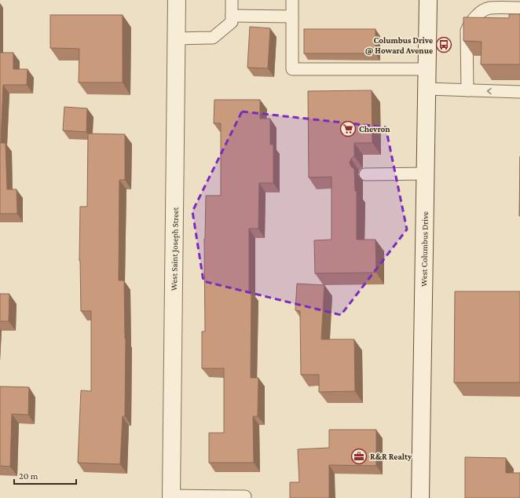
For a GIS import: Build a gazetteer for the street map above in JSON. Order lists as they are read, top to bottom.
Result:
{
  "streets": {
    "main road": ["West Saint Joseph Street", "West Columbus Drive"]
  },
  "places": {
    "bus stop": ["Columbus Drive @ Howard Avenue"],
    "supermarket": ["Chevron"],
    "office": ["R&R Realty"]
  },
  "scale_bar": "20 m"
}
